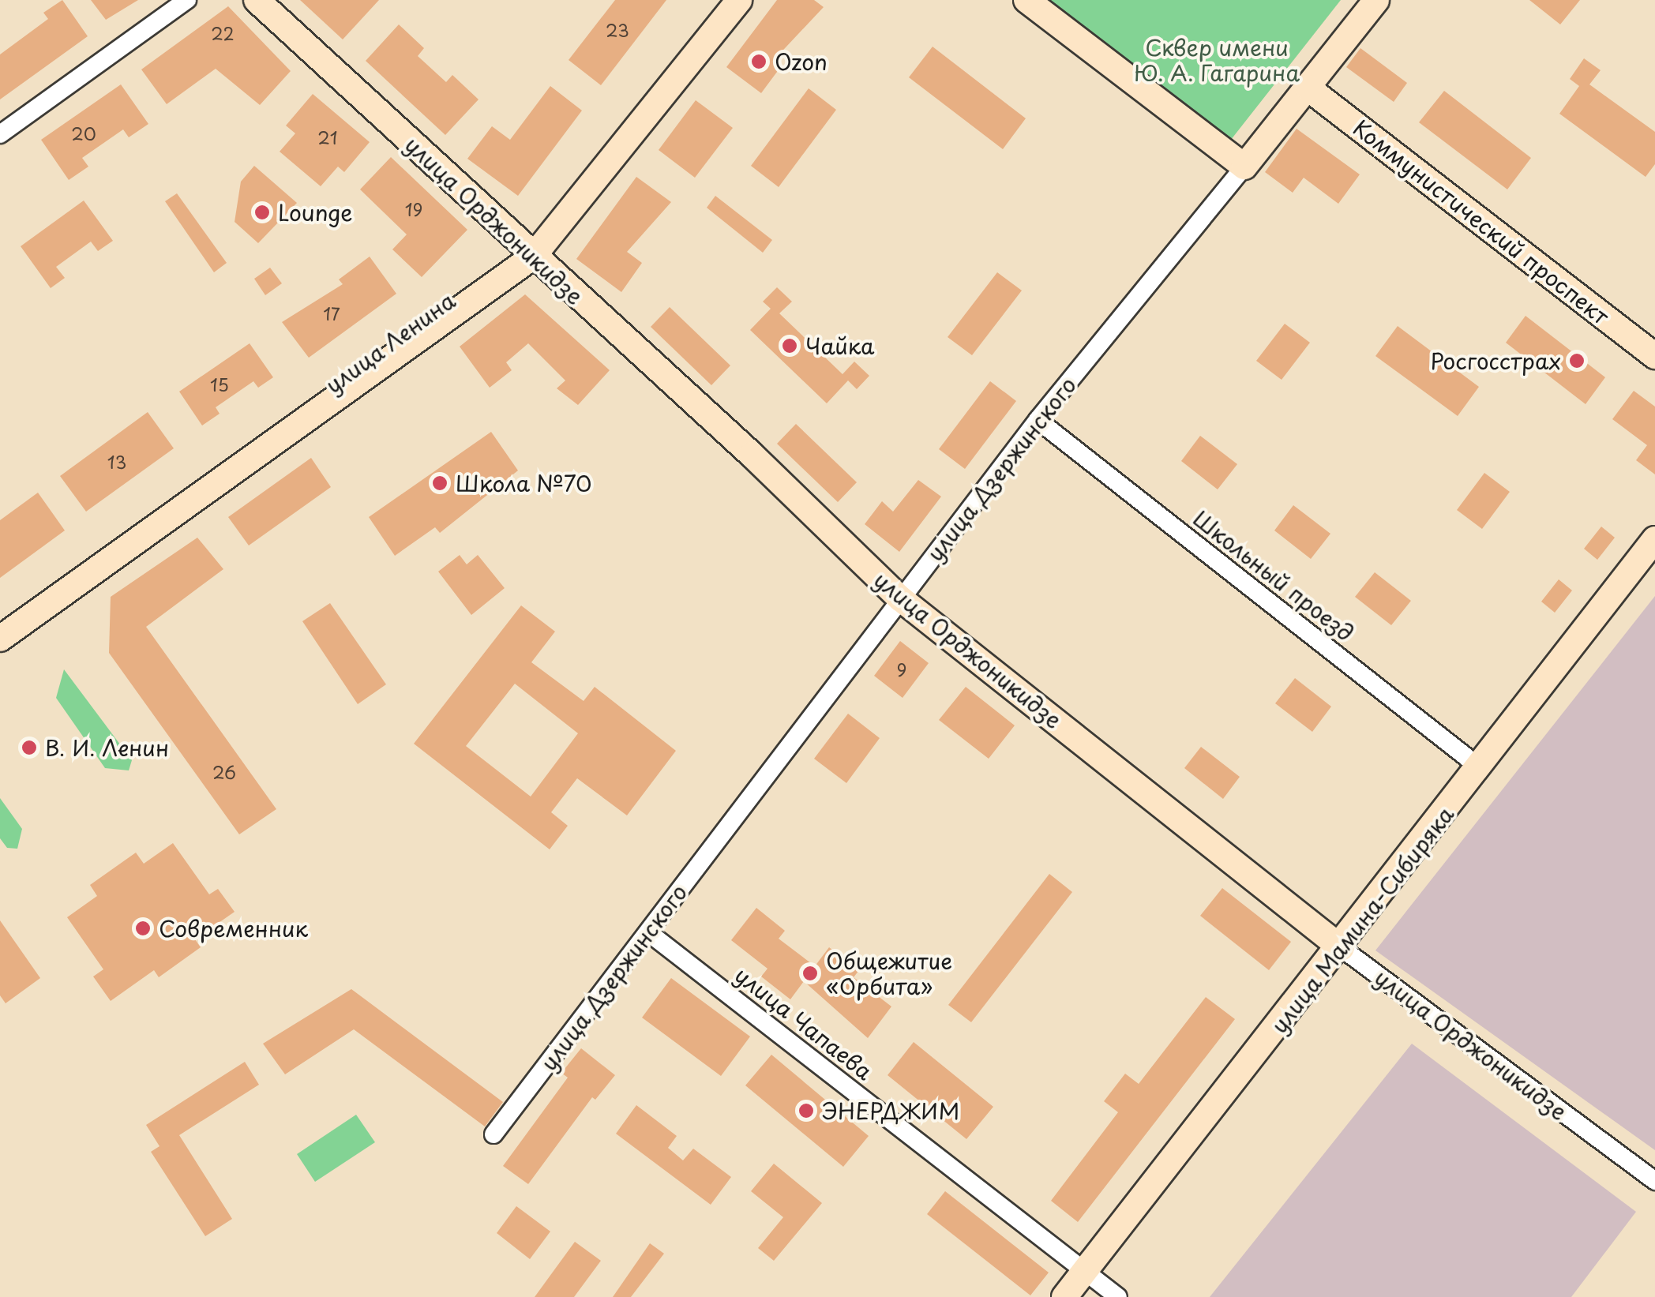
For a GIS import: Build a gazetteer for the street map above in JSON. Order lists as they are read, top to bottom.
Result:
{
  "streets": {
    "street": [
      "улица Орджоникидзе",
      "Коммунистический проспект",
      "улица Ленина",
      "улица Дзержинского",
      "Школьный проезд",
      "улица Мамина-Сибиряка",
      "улица Чапаева"
    ]
  },
  "crossings": [
    ["улица Орджоникидзе", "улица Ленина"],
    ["улица Орджоникидзе", "улица Дзержинского"],
    ["улица Орджоникидзе", "улица Мамина-Сибиряка"],
    ["Коммунистический проспект", "улица Дзержинского"],
    ["улица Дзержинского", "Школьный проезд"],
    ["улица Дзержинского", "улица Чапаева"],
    ["Школьный проезд", "улица Мамина-Сибиряка"],
    ["улица Мамина-Сибиряка", "улица Чапаева"]
  ],
  "parks": ["Сквер имени Ю. А. Гагарина"],
  "places": [
    "Ozon",
    "Lounge",
    "Чайка",
    "Росгосстрах",
    "Школа №70",
    "В. И. Ленин",
    "Современник",
    "Общежитие «Орбита»",
    "ЭНЕРДЖИМ"
  ],
  "house_numbers": [
    "23",
    "22",
    "20",
    "21",
    "19",
    "17",
    "15",
    "13",
    "9",
    "26"
  ]
}
